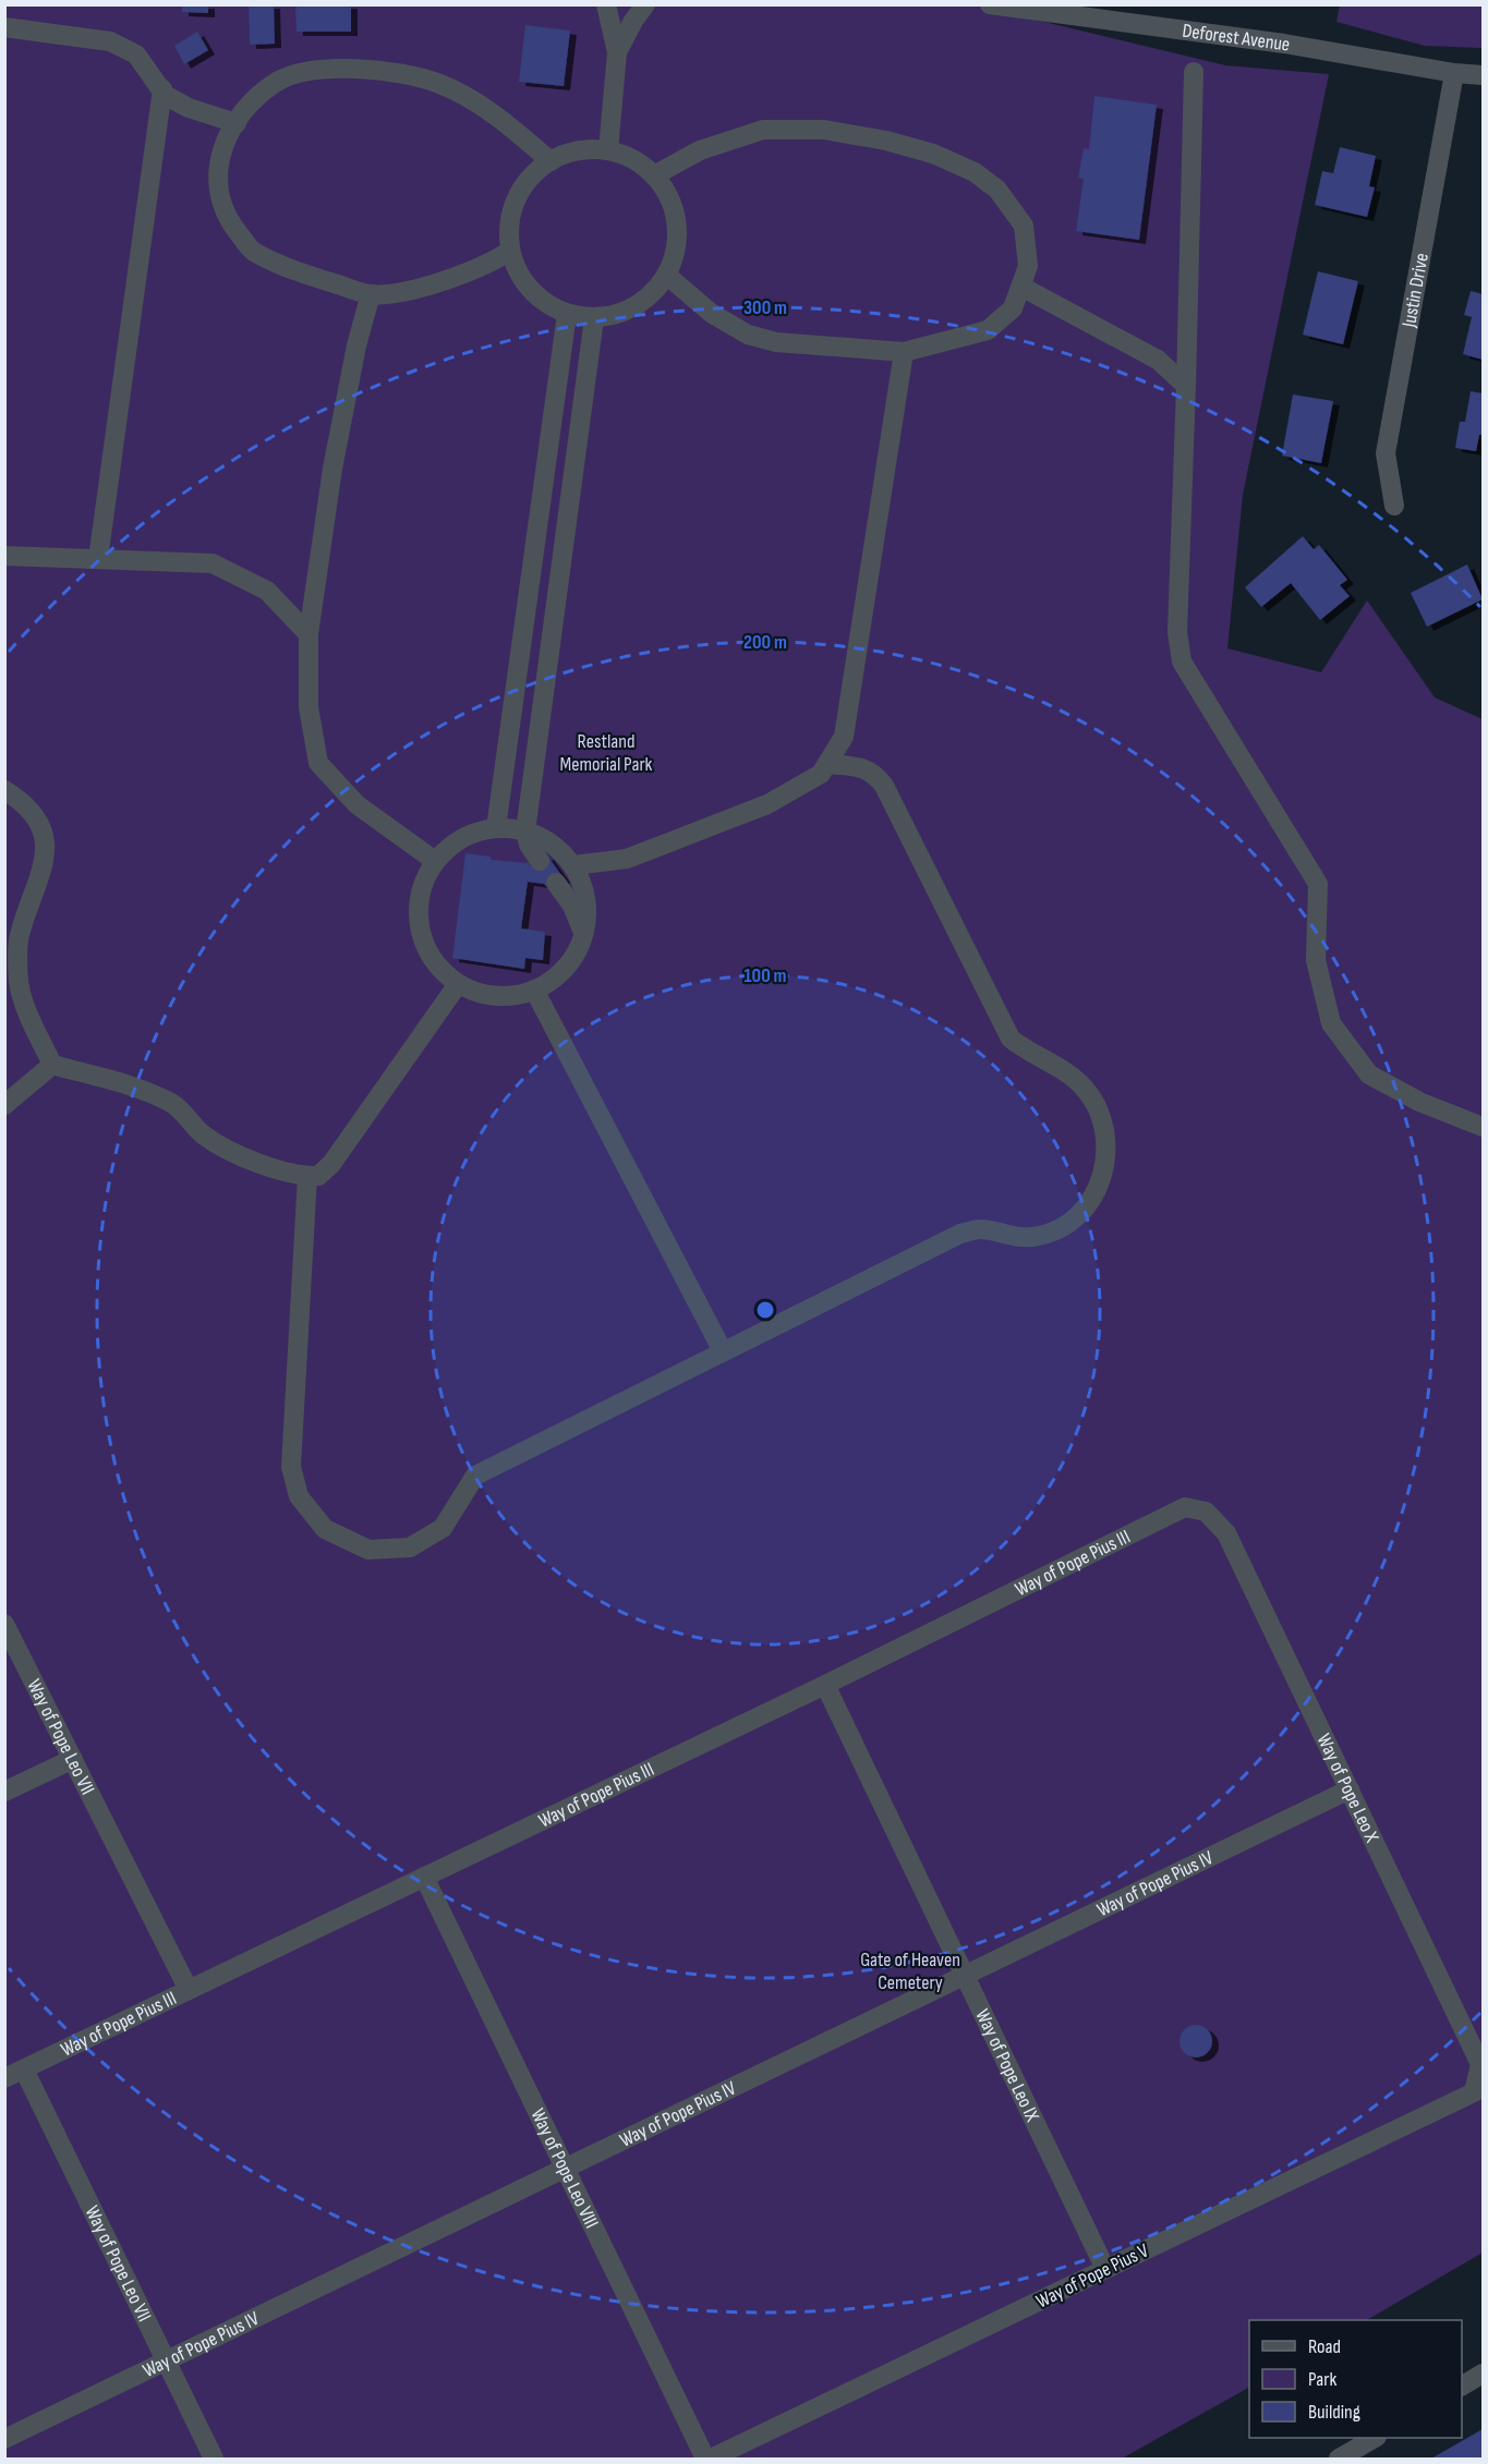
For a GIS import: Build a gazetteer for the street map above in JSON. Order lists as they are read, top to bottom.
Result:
{
  "streets": {
    "street": [
      "Deforest Avenue",
      "Justin Drive",
      "Way of Pope Pius III",
      "Way of Pope Leo VII",
      "Way of Pope Leo X",
      "Way of Pope Pius IV",
      "Way of Pope Leo IX",
      "Way of Pope Leo VIII",
      "Way of Pope Pius V"
    ]
  },
  "crossings": [
    ["Deforest Avenue", "Justin Drive"],
    ["Way of Pope Pius III", "Way of Pope Leo VII"],
    ["Way of Pope Pius III", "Way of Pope Leo X"],
    ["Way of Pope Pius III", "Way of Pope Leo IX"],
    ["Way of Pope Pius III", "Way of Pope Leo VIII"],
    ["Way of Pope Leo VII", "Way of Pope Pius IV"],
    ["Way of Pope Leo X", "Way of Pope Pius IV"],
    ["Way of Pope Leo X", "Way of Pope Pius V"],
    ["Way of Pope Pius IV", "Way of Pope Leo IX"],
    ["Way of Pope Pius IV", "Way of Pope Leo VIII"],
    ["Way of Pope Leo IX", "Way of Pope Pius V"]
  ],
  "parks": ["Restland Memorial Park", "Gate of Heaven Cemetery"],
  "legend": ["Road", "Park", "Building"],
  "rings": ["300 m", "200 m", "100 m"]
}
